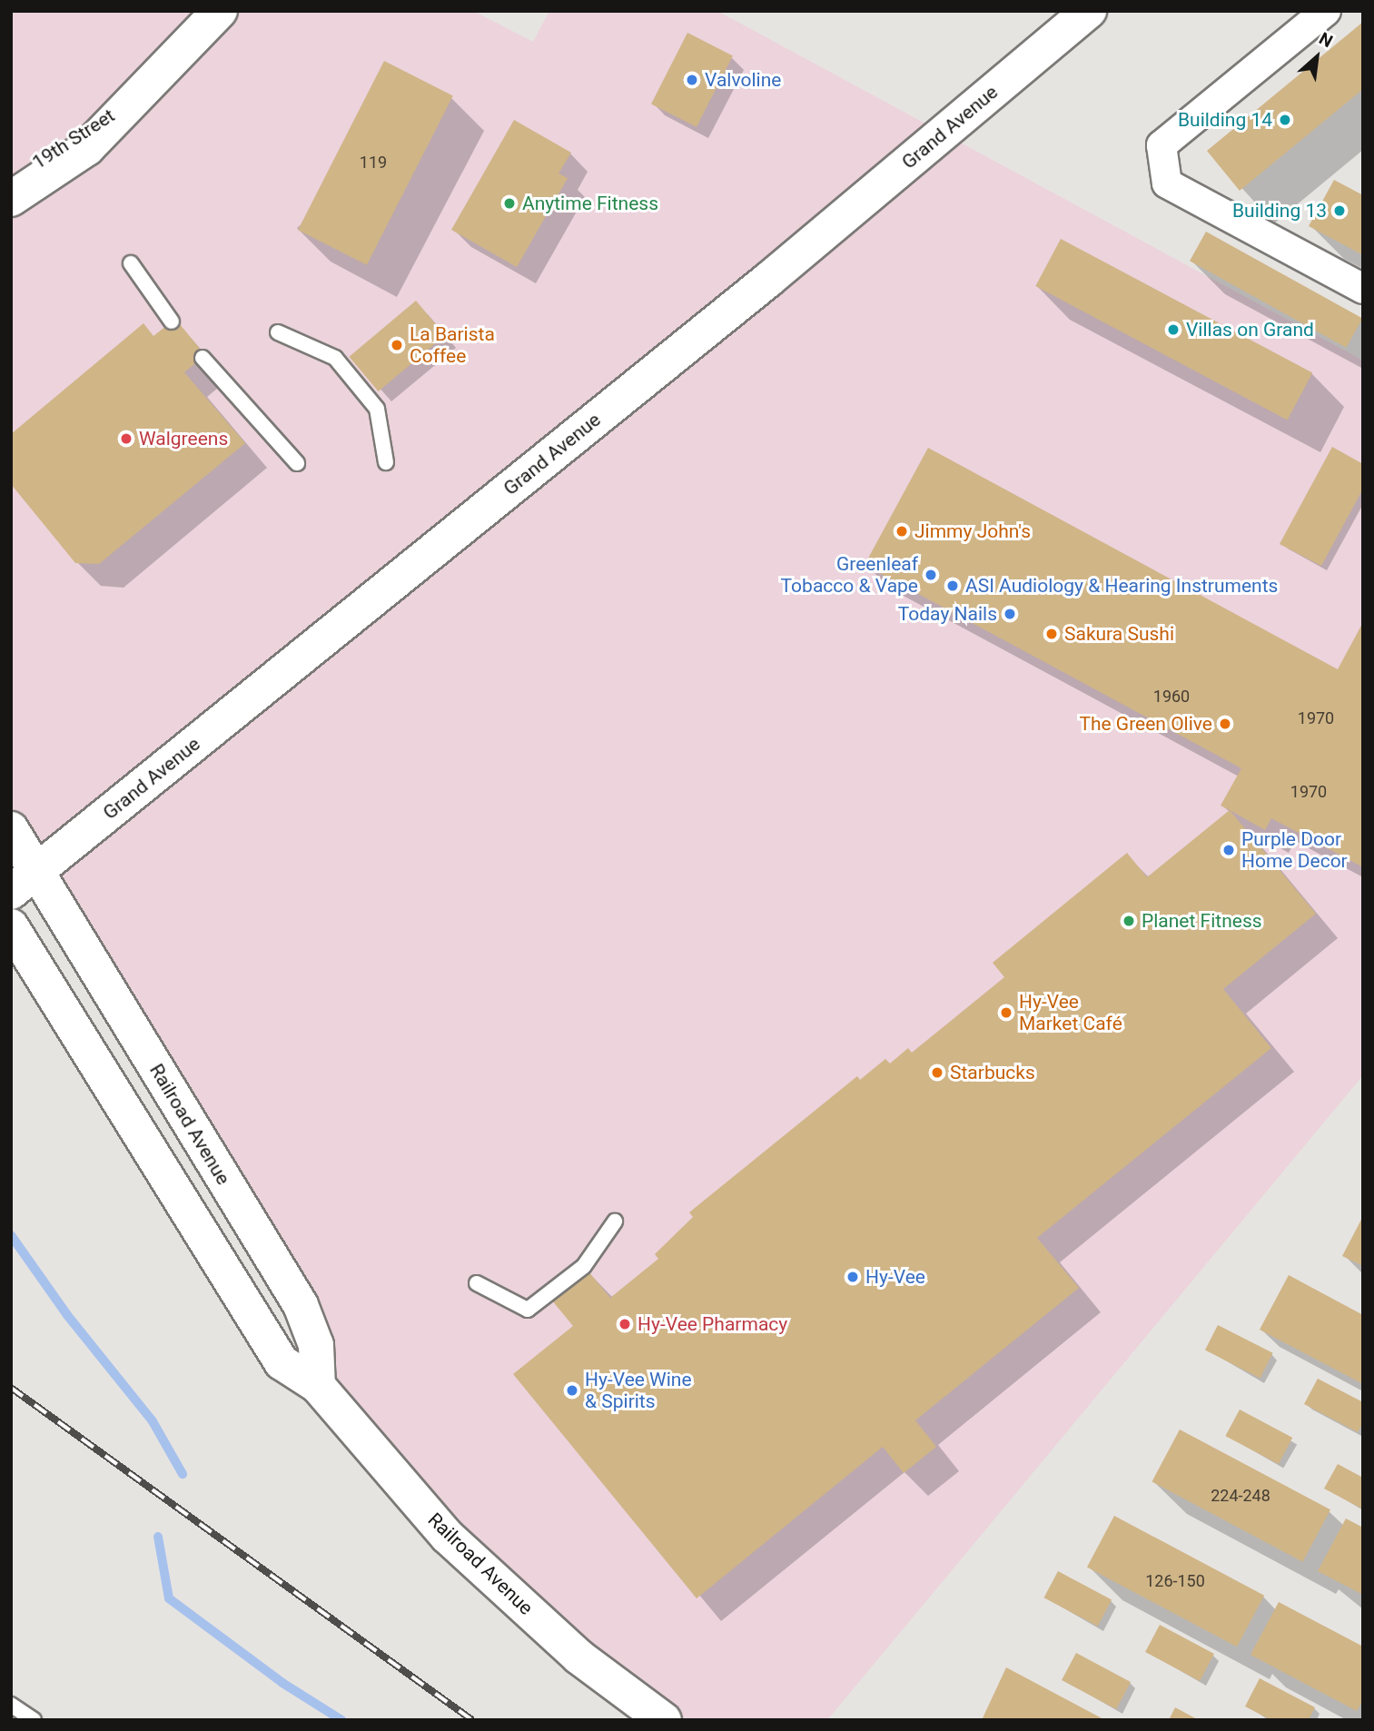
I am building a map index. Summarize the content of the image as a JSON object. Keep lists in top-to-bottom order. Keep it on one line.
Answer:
{"streets":{"main road":["Grand Avenue","19th Street","Railroad Avenue"]},"crossings":[["Grand Avenue","Railroad Avenue"]],"places":["Valvoline","Building 14","Anytime Fitness","Building 13","Villas on Grand","La Barista Coffee","Walgreens","Jimmy John's","Greenleaf Tobacco & Vape","ASI Audiology & Hearing Instruments","Today Nails","Sakura Sushi","The Green Olive","Purple Door Home Decor","Planet Fitness","Hy-Vee Market Café","Starbucks","Hy-Vee","Hy-Vee Pharmacy","Hy-Vee Wine & Spirits"],"house_numbers":["119","1960","1970","1970","224-248","126-150"],"north":"top right"}
